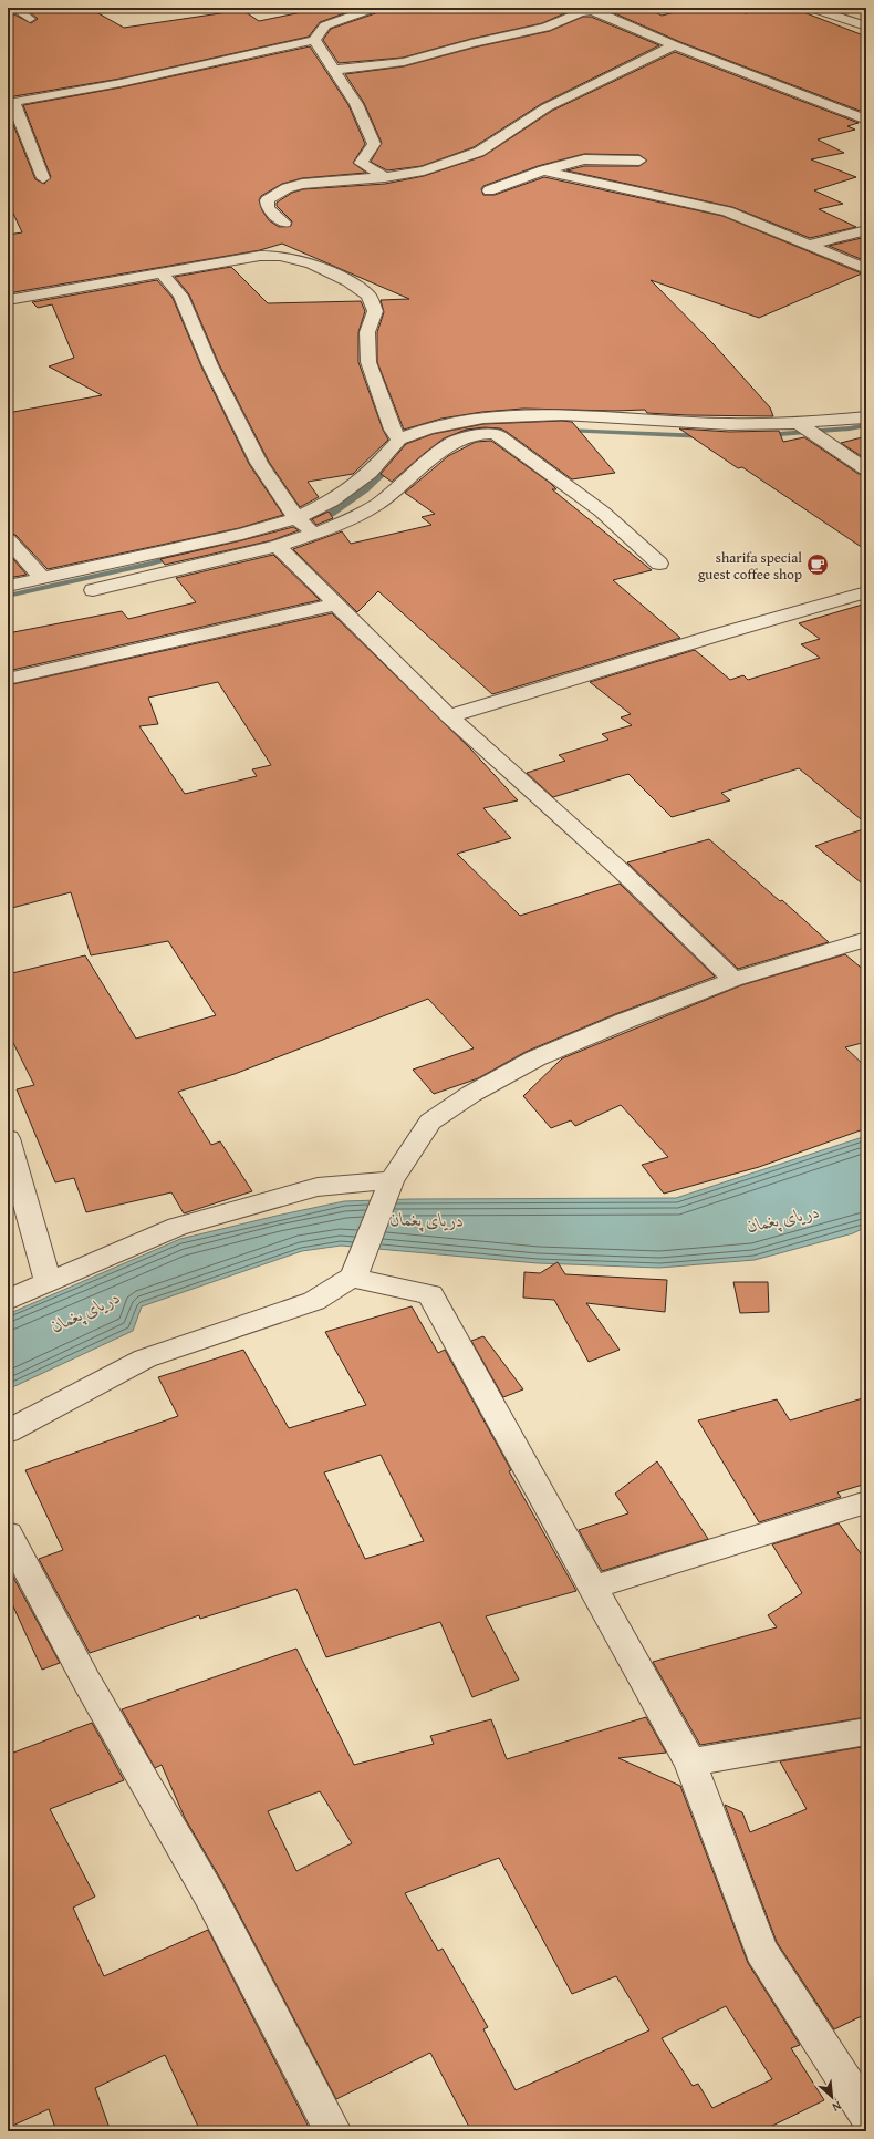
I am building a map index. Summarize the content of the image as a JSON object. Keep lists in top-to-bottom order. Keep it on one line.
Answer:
{"water":["دریای پغمان"],"places":{"cafe":["sharifa special guest coffee shop"]},"north":"bottom right"}
